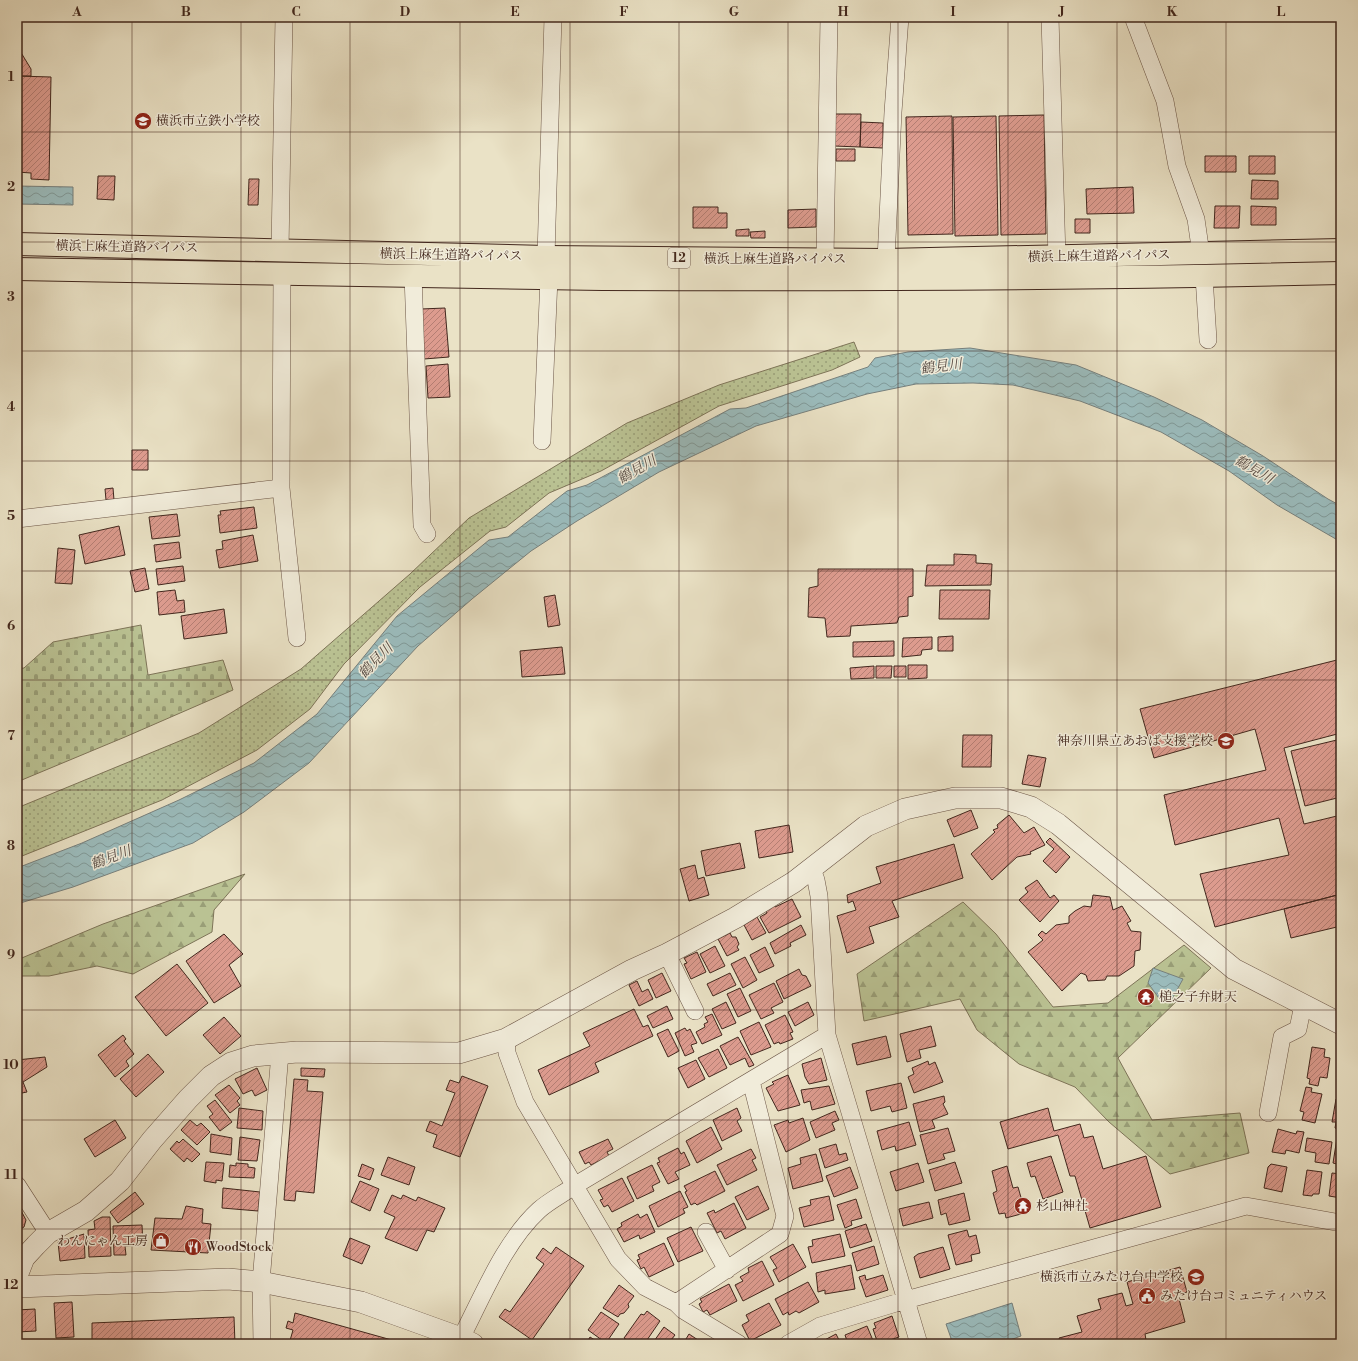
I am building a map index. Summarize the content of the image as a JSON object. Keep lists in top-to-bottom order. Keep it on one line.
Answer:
{"streets":{"main road":["横浜上麻生道路バイパス","12"]},"water":["鶴見川"],"places":{"school or university":["横浜市立鉄小学校","神奈川県立あおば支援学校","横浜市立みたけ台中学校"],"temple":["槌之子弁財天","杉山神社"],"shop":["わんにゃん工房"],"restaurant":["WoodStock"],"public building":["みたけ台コミュニティハウス"]},"grid":{"columns":["A","B","C","D","E","F","G","H","I","J","K","L"],"rows":["1","2","3","4","5","6","7","8","9","10","11","12"]}}
